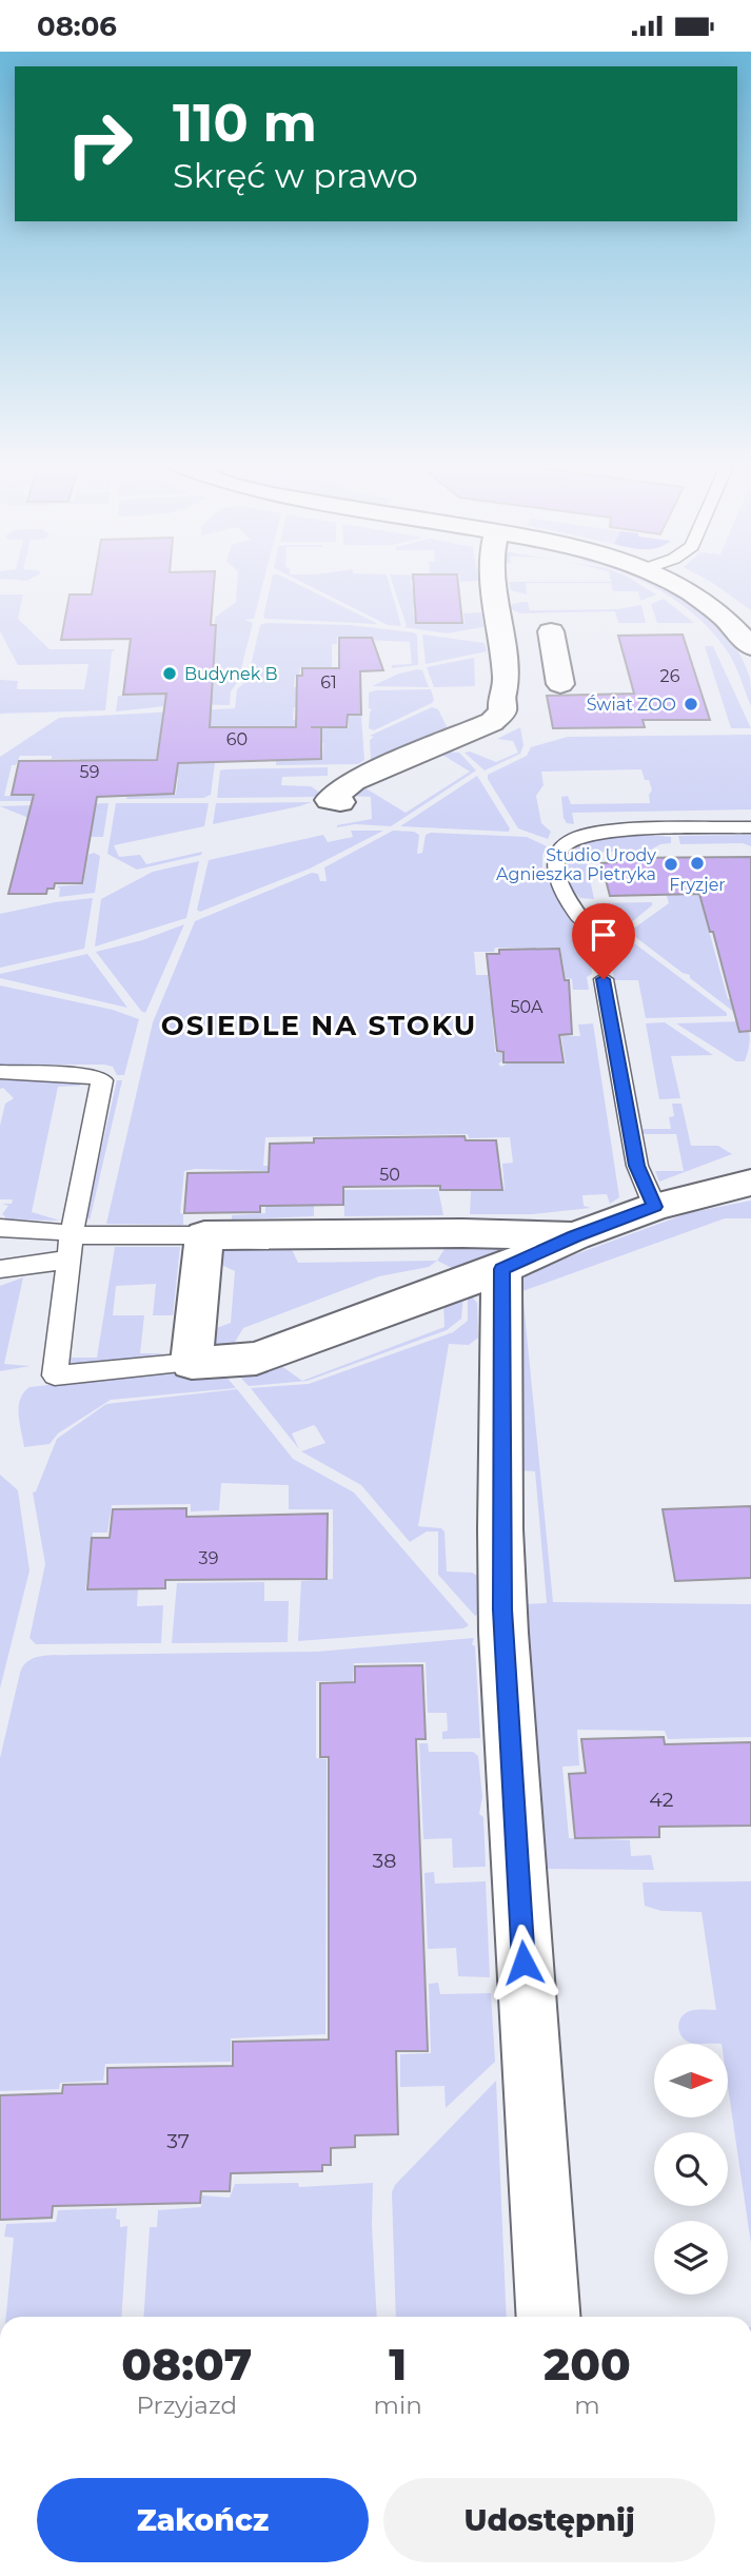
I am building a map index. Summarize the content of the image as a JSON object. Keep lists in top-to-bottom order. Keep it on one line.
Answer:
{"districts":["OSIEDLE NA STOKU"],"places":["Budynek B","Świat ZOO","Fryzjer","Studio Urody Agnieszka Pietryka"],"house_numbers":["26","61","60","59","50A","50","39","42","38","37"],"north":"right","page":{"status":"08:06","turn":["110 m","Skręć w prawo"],"eta":["08:07","Przyjazd","1","min","200","m"],"buttons":["Zakończ","Udostępnij"]}}
